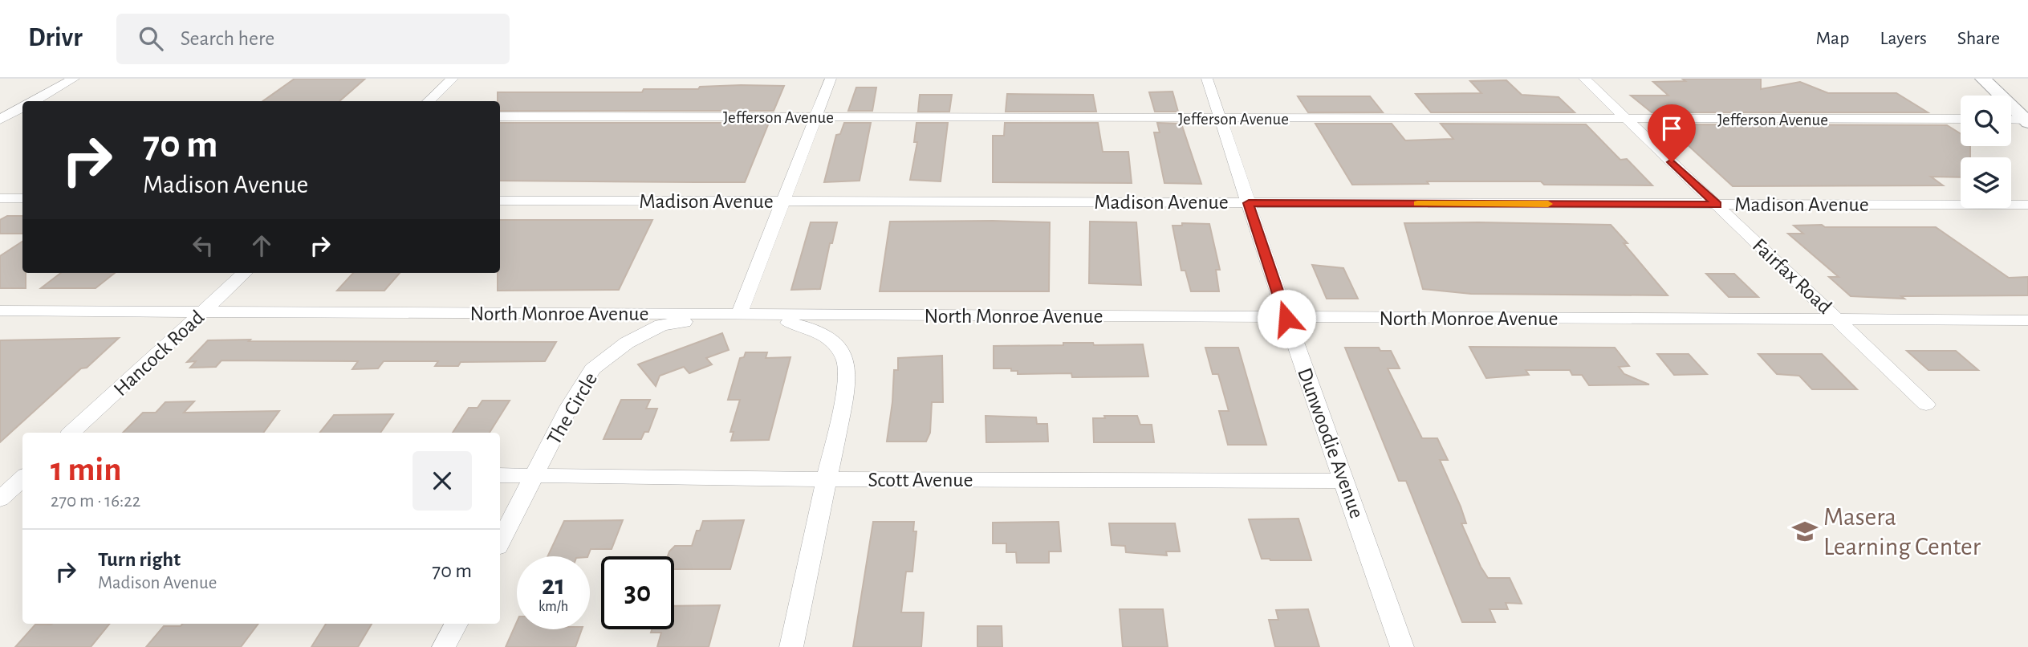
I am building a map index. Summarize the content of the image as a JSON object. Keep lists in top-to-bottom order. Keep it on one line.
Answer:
{"streets":{"street":["Jefferson Avenue","Madison Avenue","Fairfax Road","North Monroe Avenue","Hancock Road","The Circle","Dunwoodie Avenue","Scott Avenue"]},"crossings":[["Jefferson Avenue","Fairfax Road"],["Jefferson Avenue","Dunwoodie Avenue"],["Madison Avenue","Fairfax Road"],["Madison Avenue","Dunwoodie Avenue"],["Fairfax Road","North Monroe Avenue"],["North Monroe Avenue","Hancock Road"],["North Monroe Avenue","The Circle"],["North Monroe Avenue","Dunwoodie Avenue"],["The Circle","Scott Avenue"],["Dunwoodie Avenue","Scott Avenue"]],"places":{"school or university":["Masera Learning Center"]},"page":{"header":"Drivr","search":"Search here","nav":["Map","Layers","Share"],"turn":["70 m","Madison Avenue"],"heading":["1 min","270 m · 16:22"],"list":[{"name":"Turn right","note":"Madison Avenue","value":"70 m"}],"speed":"21 km/h","limit":"30"}}
